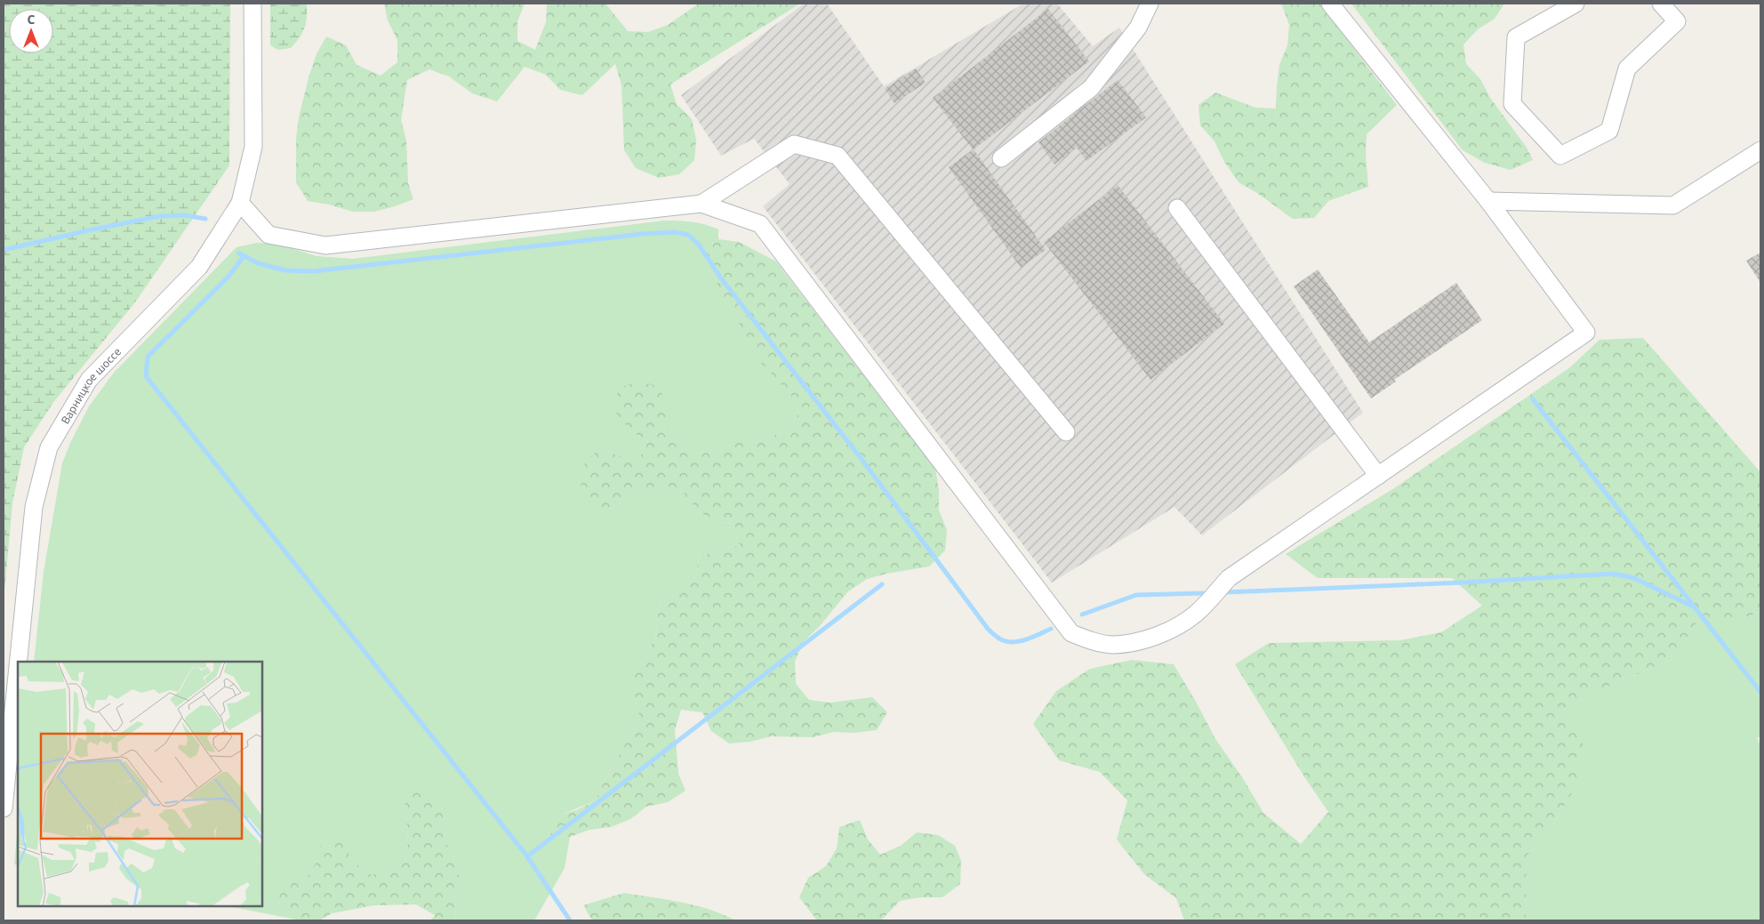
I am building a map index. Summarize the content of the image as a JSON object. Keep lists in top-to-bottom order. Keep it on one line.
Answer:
{"streets":{"street":["Варницкое шоссе"]},"north":"top"}
